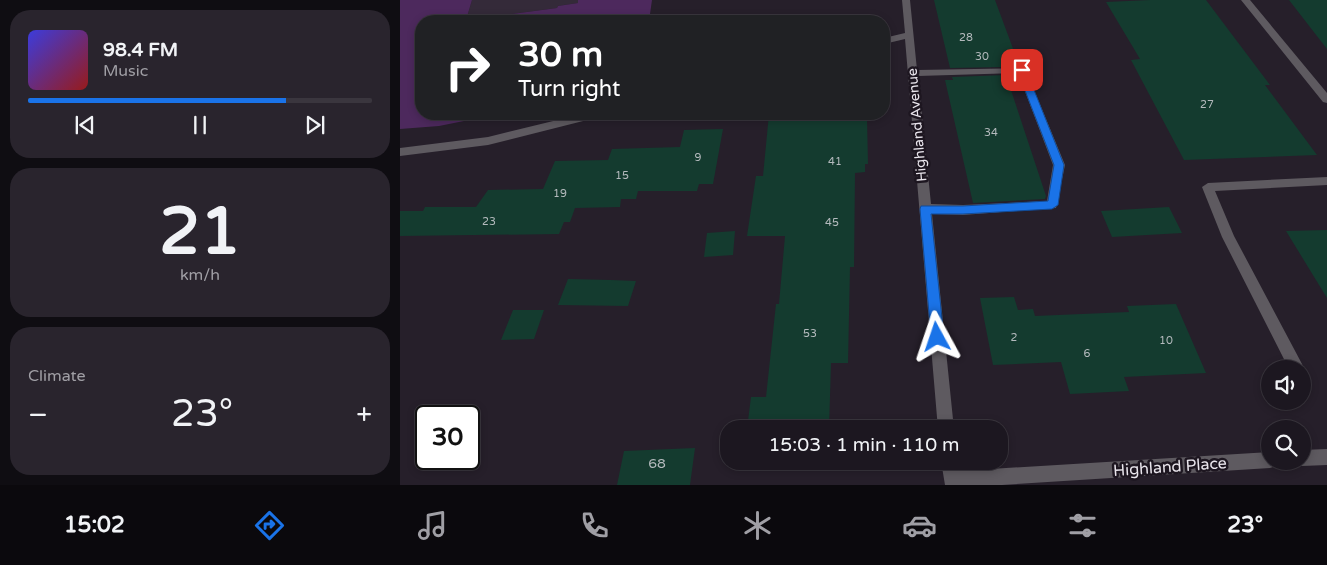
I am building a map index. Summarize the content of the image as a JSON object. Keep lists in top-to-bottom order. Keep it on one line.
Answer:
{"streets":{"street":["Highland Avenue","Highland Place"]},"house_numbers":["28","30","27","34","9","41","15","19","23","45","53","2","10","6","68"],"page":{"turn":["30 m","Turn right"],"song":["98.4 FM","Music"],"tile":[["21","km/h"],"Climate"],"heat":["−","23°","+"],"limit":"30","trip":"15:03 · 1 min · 110 m","tabs":["15:02","23°"]}}
